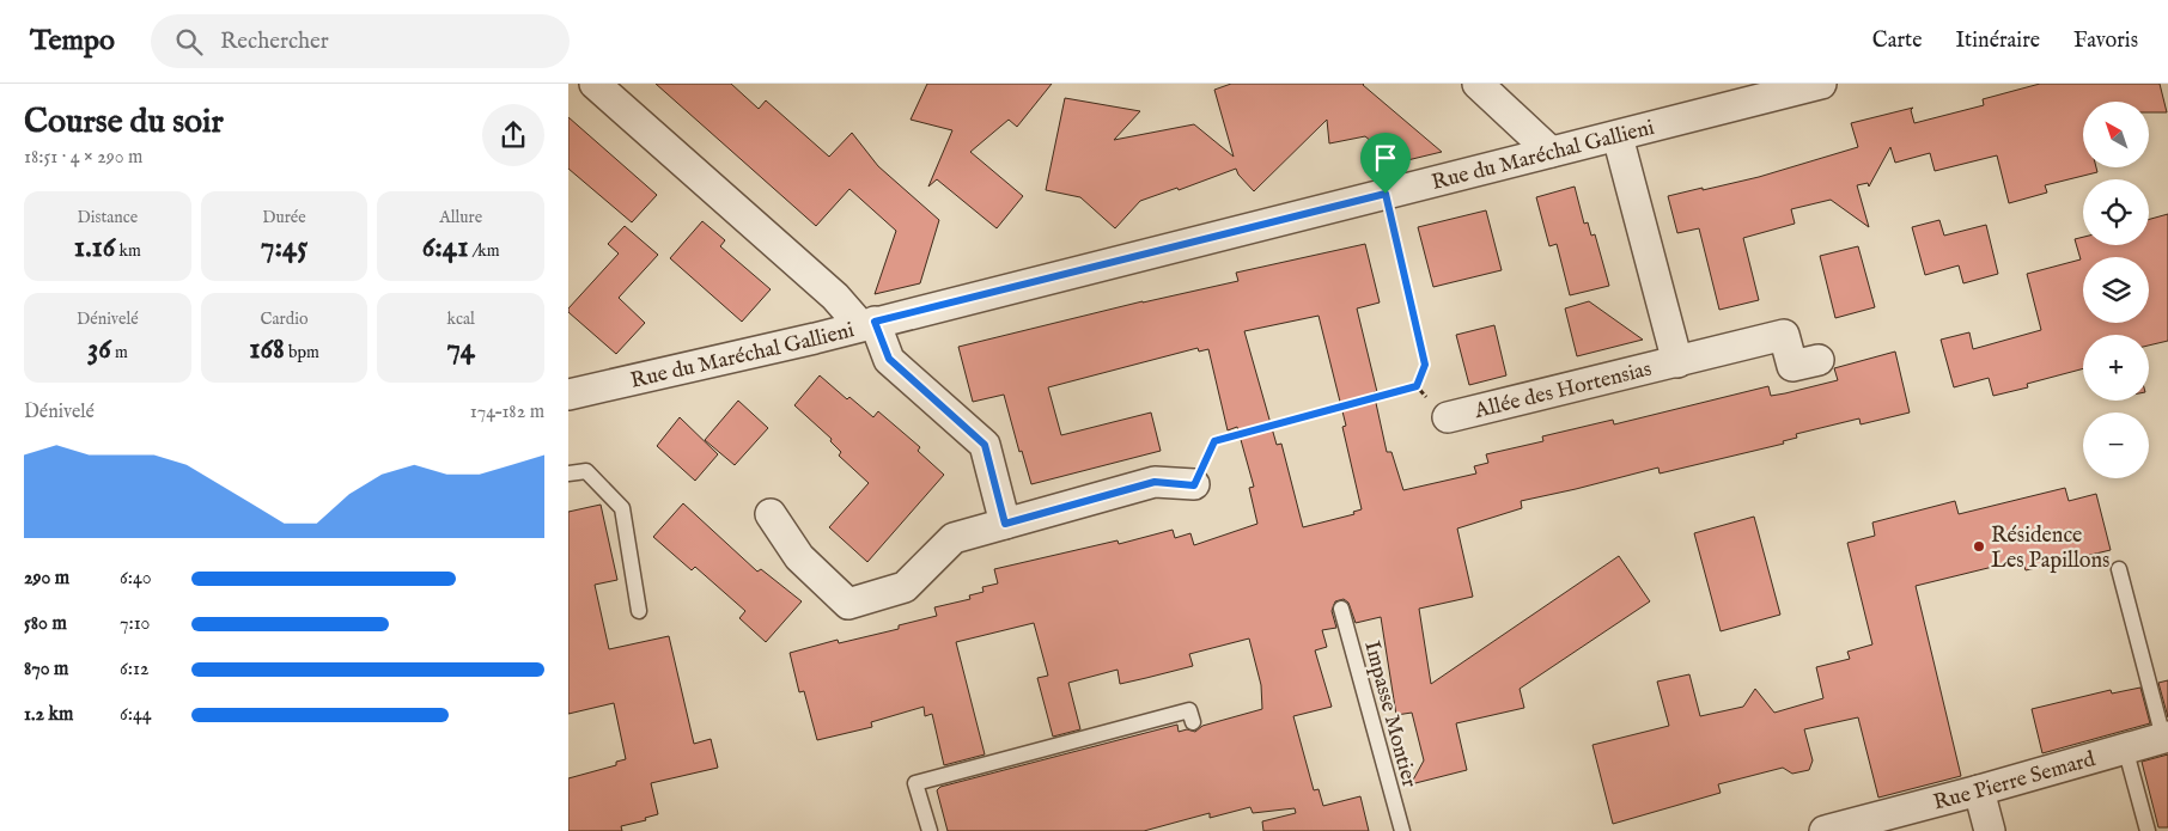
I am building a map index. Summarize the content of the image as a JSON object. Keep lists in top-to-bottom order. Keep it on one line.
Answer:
{"streets":{"street":["Rue du Maréchal Gallieni","Allée des Hortensias","Rue Pierre Semard"],"lane":["Impasse Montier"]},"crossings":[["Rue du Maréchal Gallieni","Allée des Hortensias"]],"places":["Résidence Les Papillons"],"north":"top left","page":{"header":"Tempo","search":"Rechercher","nav":["Carte","Itinéraire","Favoris"],"heading":["Course du soir","18:51 · 4 × 290 m"],"map_buttons":["+","−"],"stats":[["Distance","1.16 km"],["Durée","7:45"],["Allure","6:41 /km"],["Dénivelé","36 m"],["Cardio","168 bpm"],["kcal","74"]],"chart":["Dénivelé","174–182 m"],"list":[{"name":"290 m","note":"6:40"},{"name":"580 m","note":"7:10"},{"name":"870 m","note":"6:12"},{"name":"1.2 km","note":"6:44"}]}}
